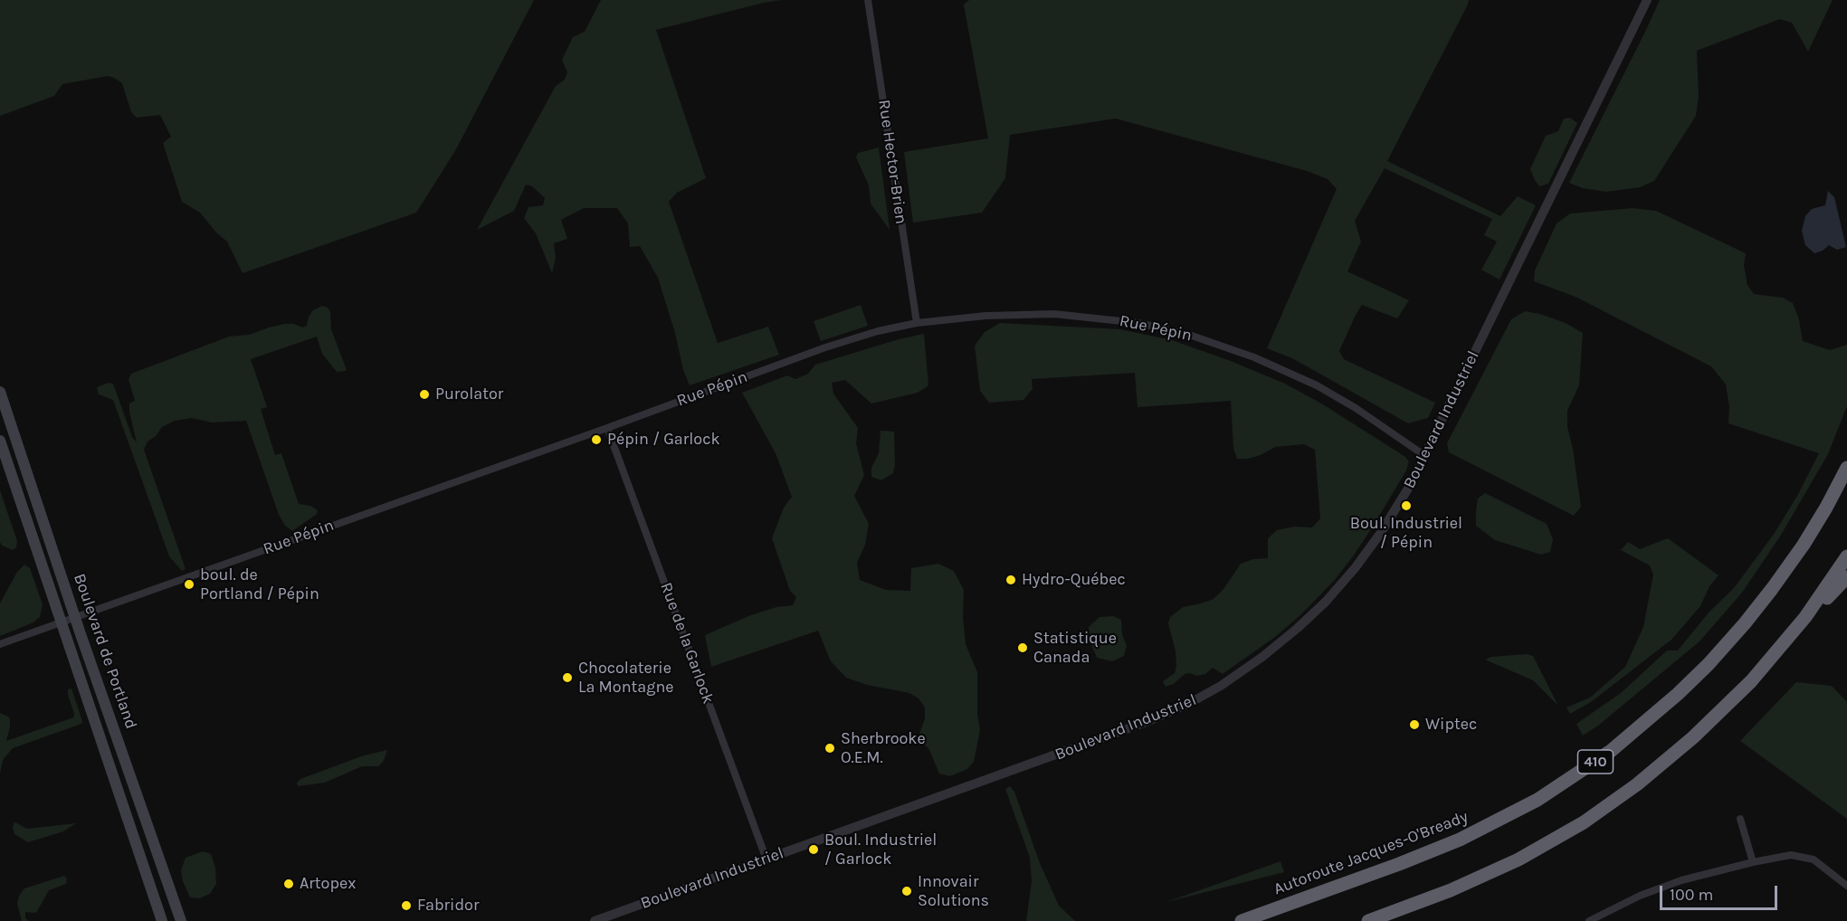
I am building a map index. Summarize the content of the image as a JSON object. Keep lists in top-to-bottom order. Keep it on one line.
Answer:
{"streets":{"highway":["410","Autoroute Jacques-O'Bready"],"main road":["Boulevard de Portland"],"street":["Rue Hector-Brien","Rue Pépin","Boulevard Industriel","Rue de la Garlock"]},"crossings":[["Rue Hector-Brien","Rue Pépin"],["Rue Pépin","Boulevard Industriel"],["Rue Pépin","Rue de la Garlock"],["Rue Pépin","Boulevard de Portland"],["Boulevard Industriel","Rue de la Garlock"]],"places":["Purolator","Pépin / Garlock","Boul. Industriel / Pépin","Hydro-Québec","boul. de Portland / Pépin","Statistique Canada","Chocolaterie La Montagne","Wiptec","Sherbrooke O.E.M.","Boul. Industriel / Garlock","Artopex","Innovair Solutions","Fabridor"],"scale_bar":"100 m"}
